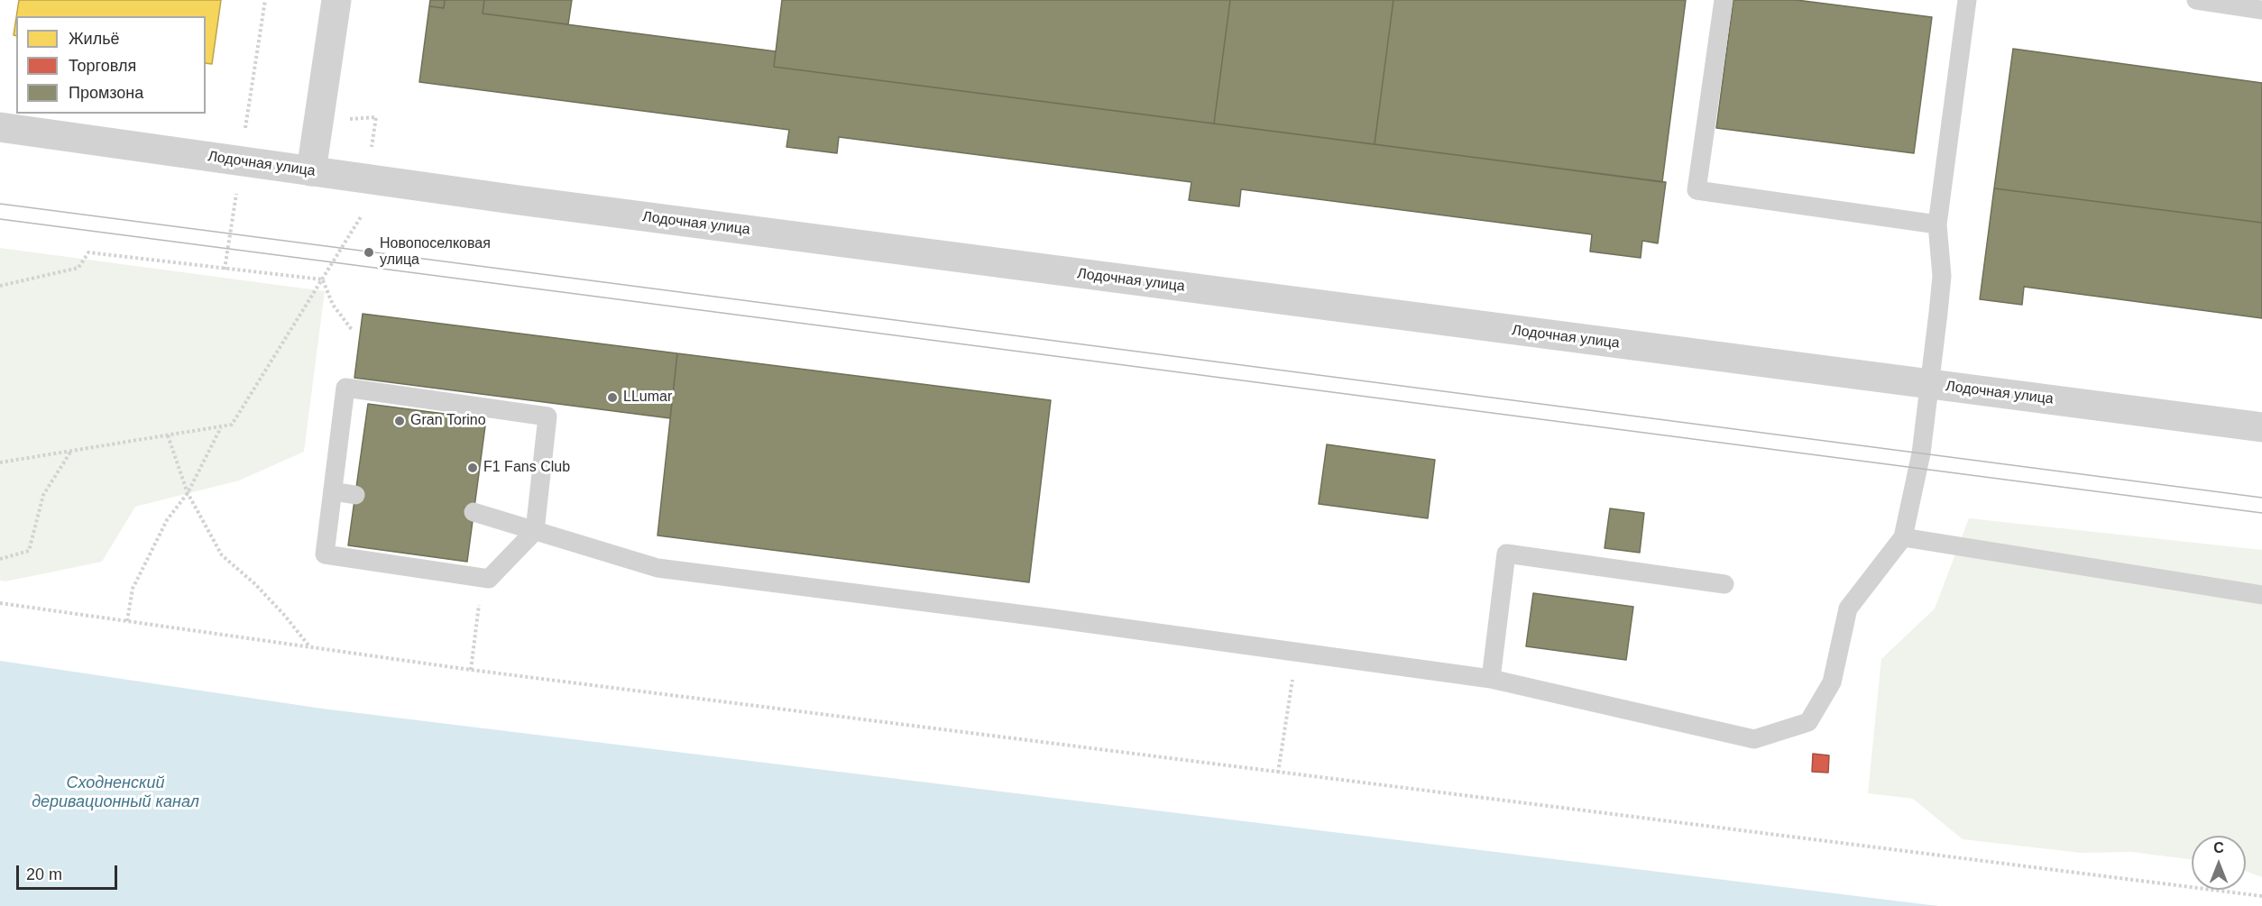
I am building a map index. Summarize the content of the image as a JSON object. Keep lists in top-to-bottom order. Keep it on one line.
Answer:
{"streets":{"street":["Лодочная улица"]},"water":["Сходненский деривационный канал"],"places":["Новопоселковая улица","LLumar","Gran Torino","F1 Fans Club"],"legend":["Жильё","Торговля","Промзона"],"scale_bar":"20 m","north":"top"}
